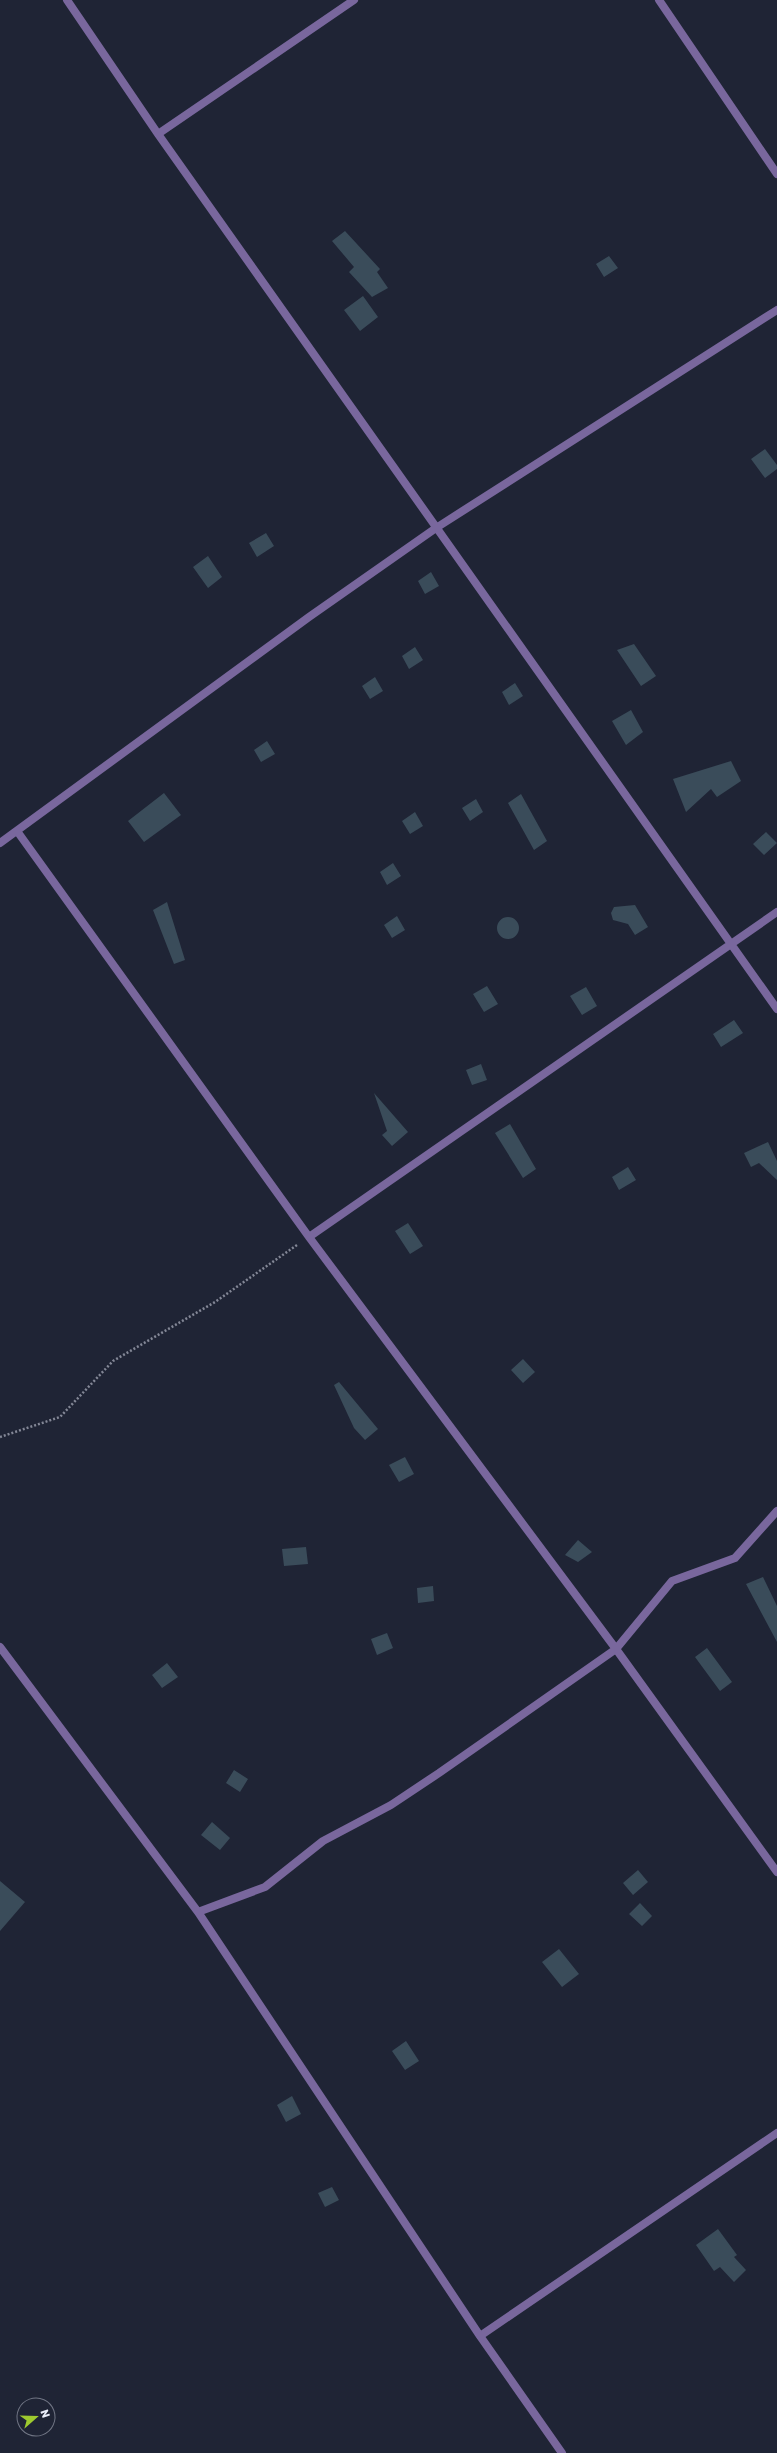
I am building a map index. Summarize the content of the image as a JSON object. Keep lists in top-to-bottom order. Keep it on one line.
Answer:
{"north":"right"}
